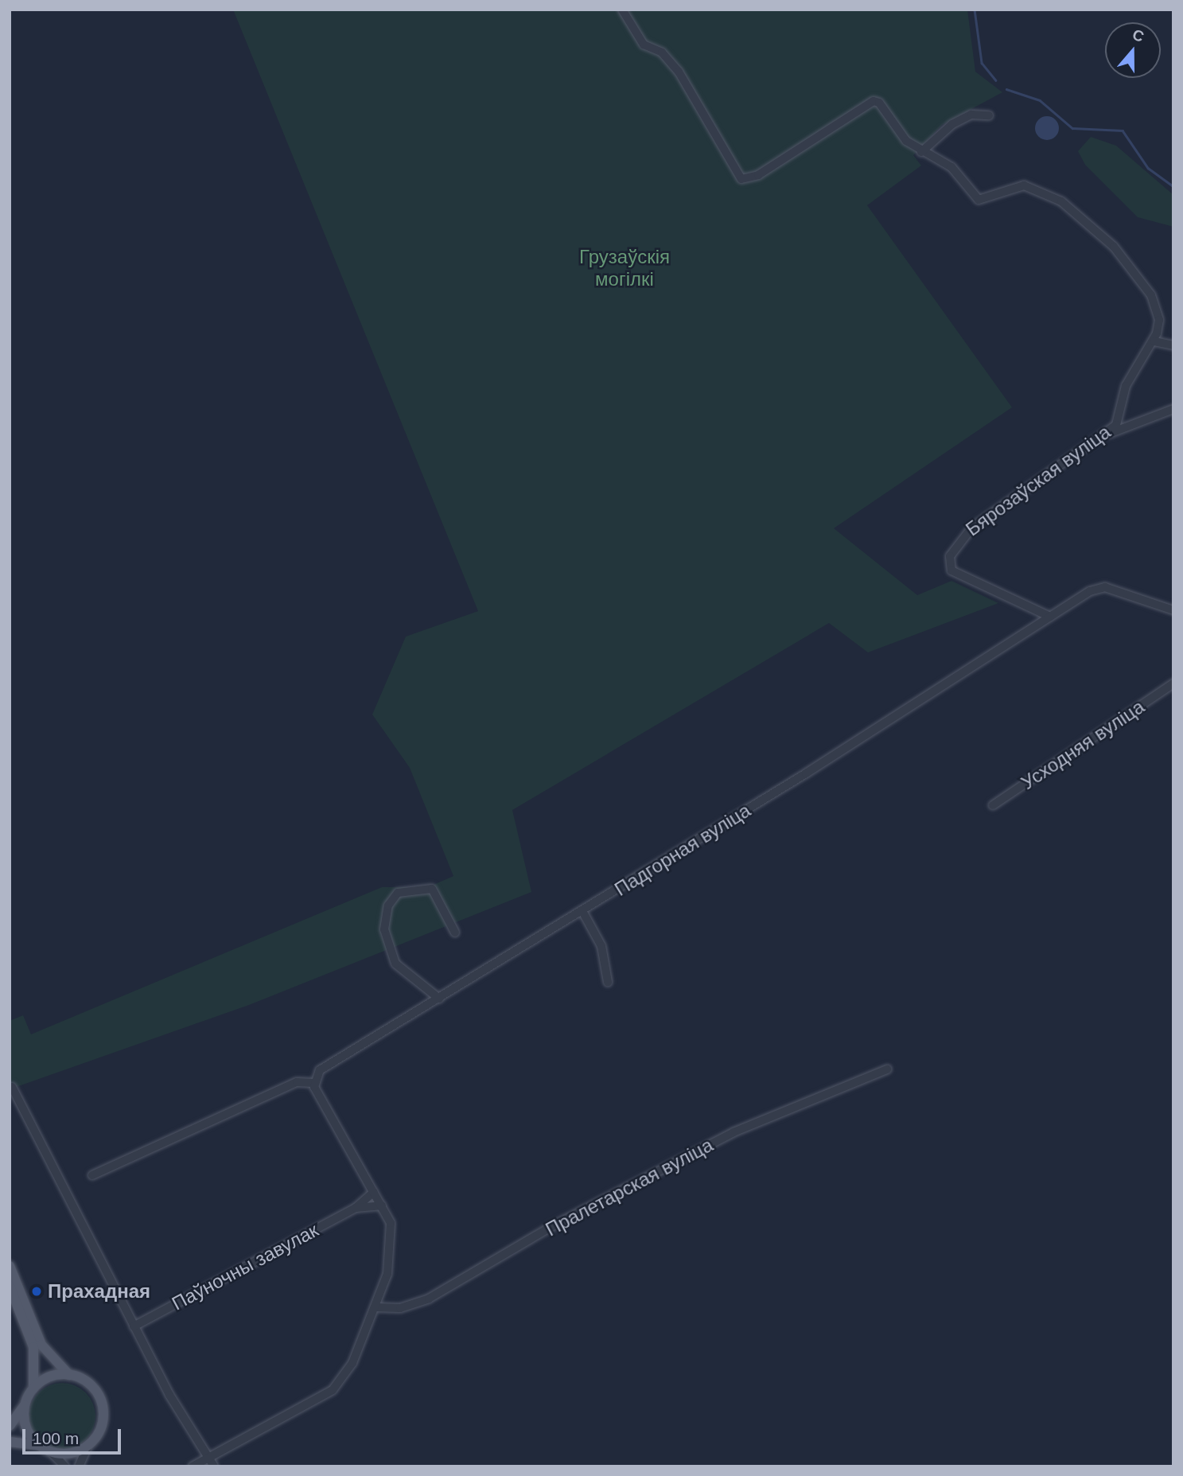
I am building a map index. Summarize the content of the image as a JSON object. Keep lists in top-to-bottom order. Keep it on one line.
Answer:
{"streets":{"street":["Бярозаўская вуліца","Усходняя вуліца","Падгорная вуліца","Пралетарская вуліца","Паўночны завулак"]},"crossings":[["Бярозаўская вуліца","Падгорная вуліца"]],"parks":["Грузаўскія могілкі"],"places":["Прахадная"],"scale_bar":"100 m","north":"top"}
